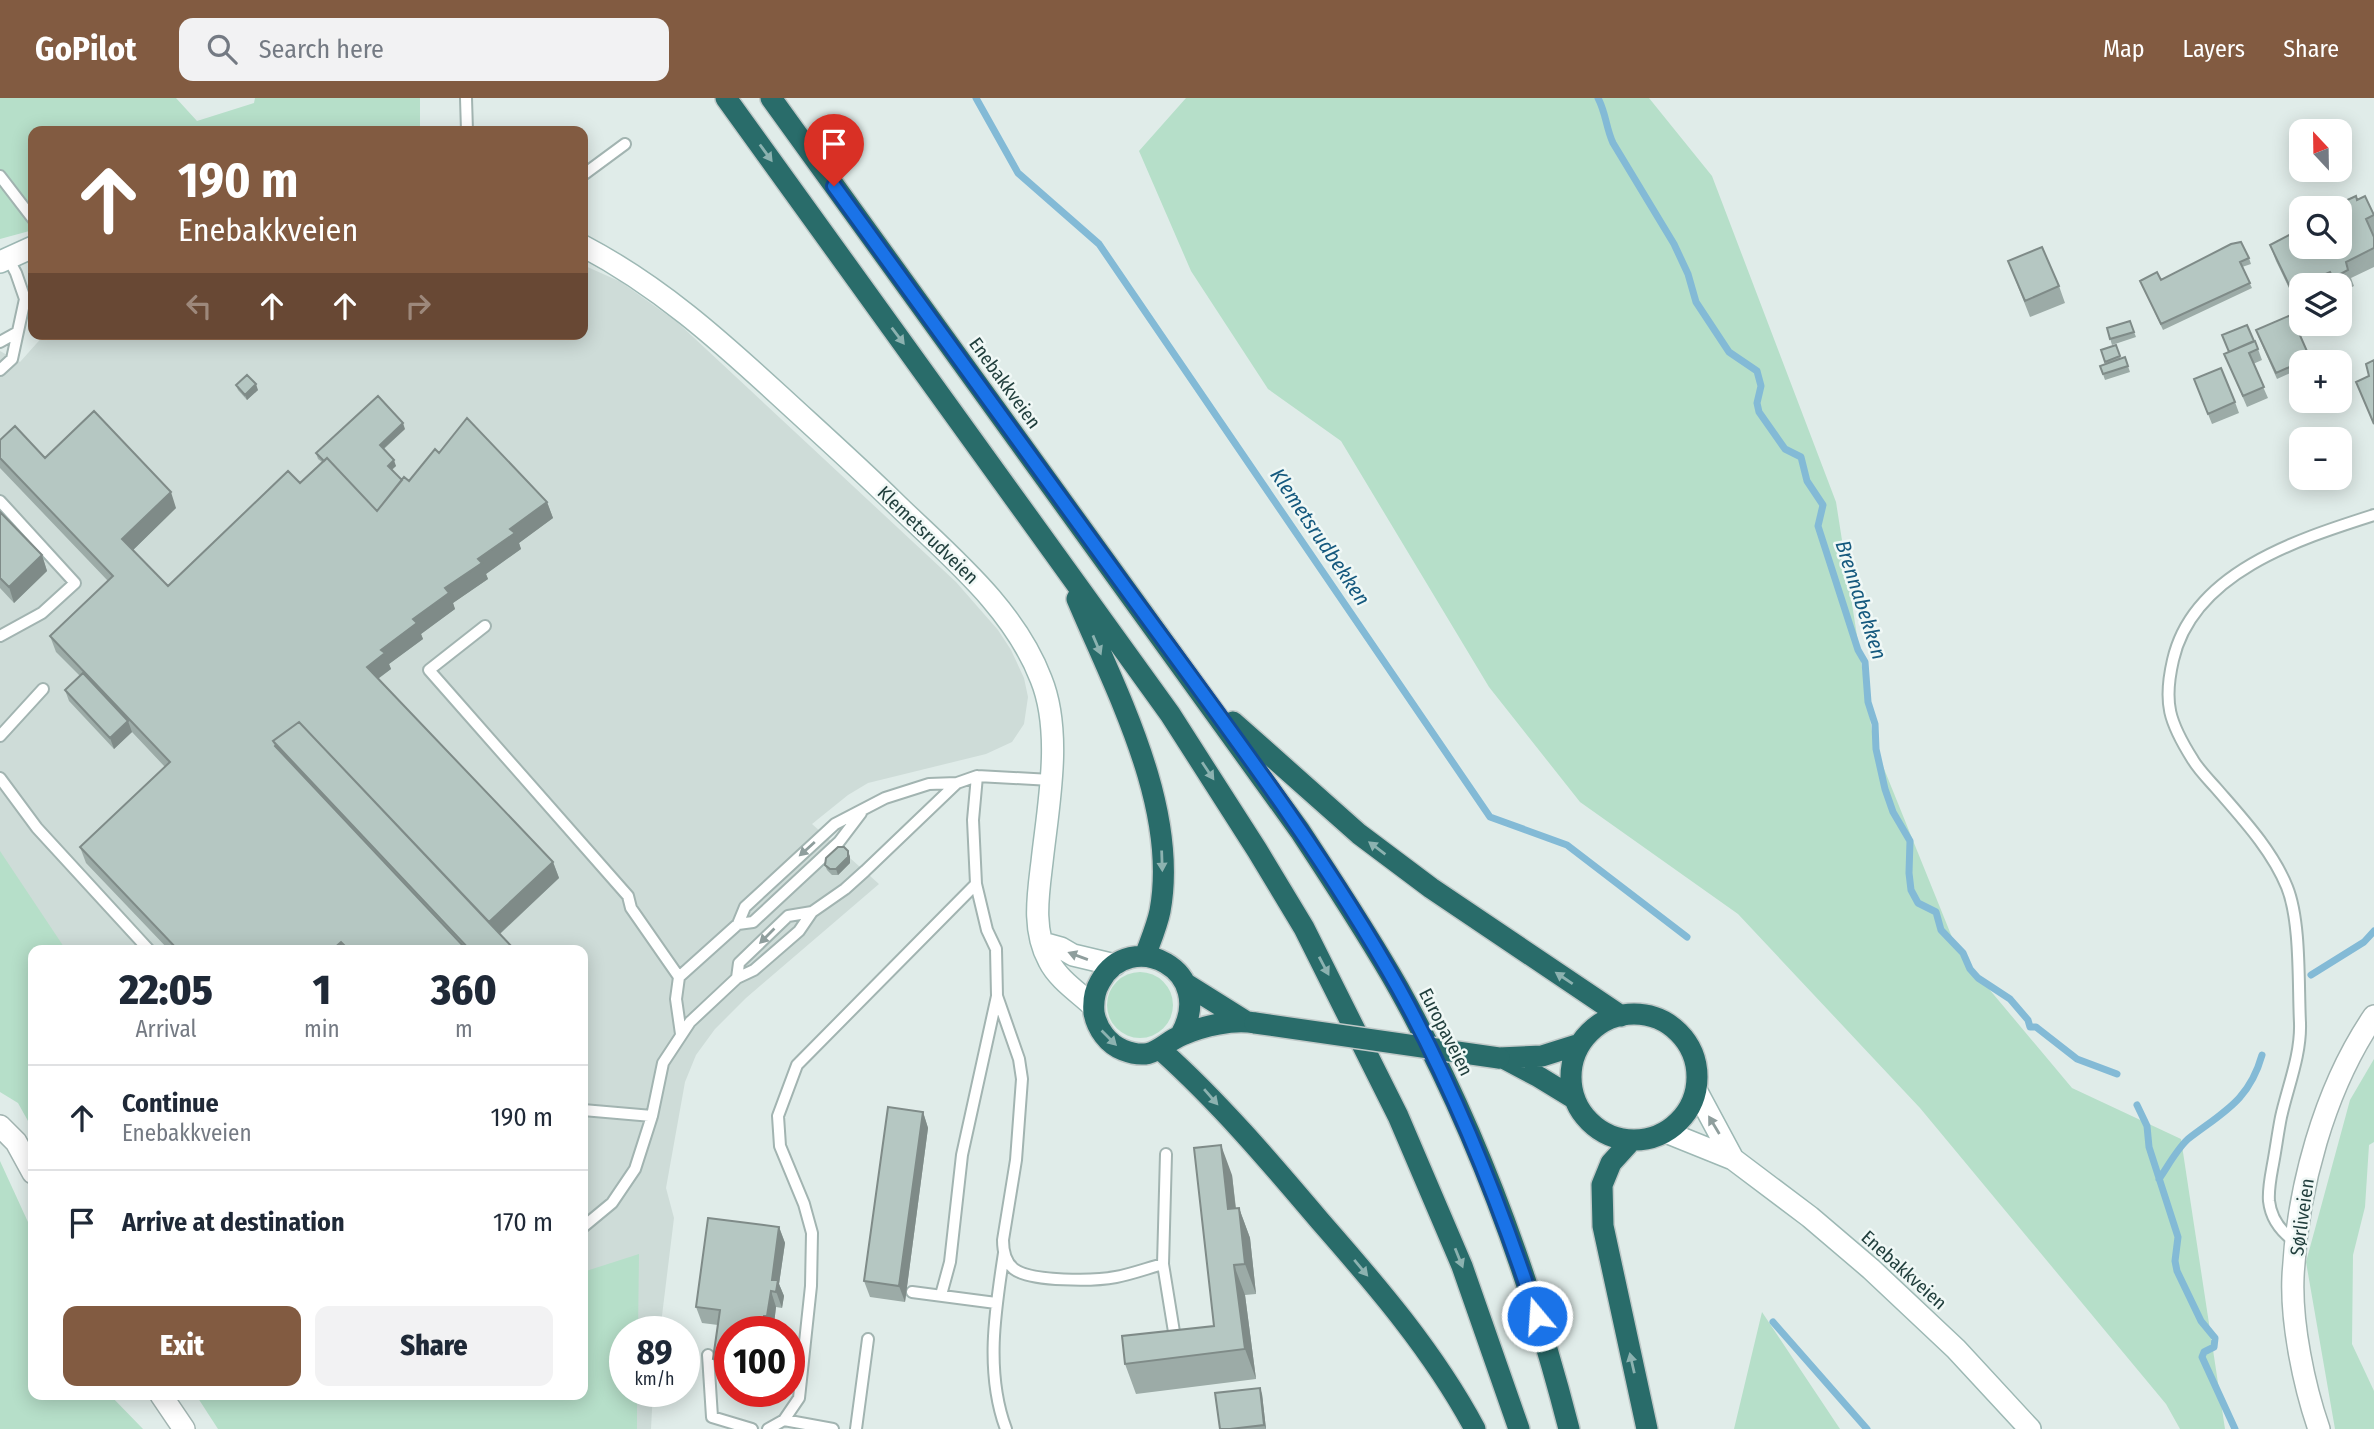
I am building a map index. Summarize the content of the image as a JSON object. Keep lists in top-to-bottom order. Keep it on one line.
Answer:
{"streets":{"highway":["Enebakkveien","Europaveien"],"street":["Klemetsrudveien","Sørliveien"]},"crossings":[["Enebakkveien","Europaveien"]],"water":["Klemetsrudbekken","Brennabekken"],"north":"top","page":{"header":"GoPilot","search":"Search here","nav":["Map","Layers","Share"],"map_buttons":["+","−"],"turn":["190 m","Enebakkveien"],"eta":["22:05","Arrival","1","min","360","m"],"list":[{"name":"Continue","note":"Enebakkveien","value":"190 m"},{"name":"Arrive at destination","value":"170 m"}],"buttons":["Exit","Share"],"speed":"89 km/h","limit":"100"}}
